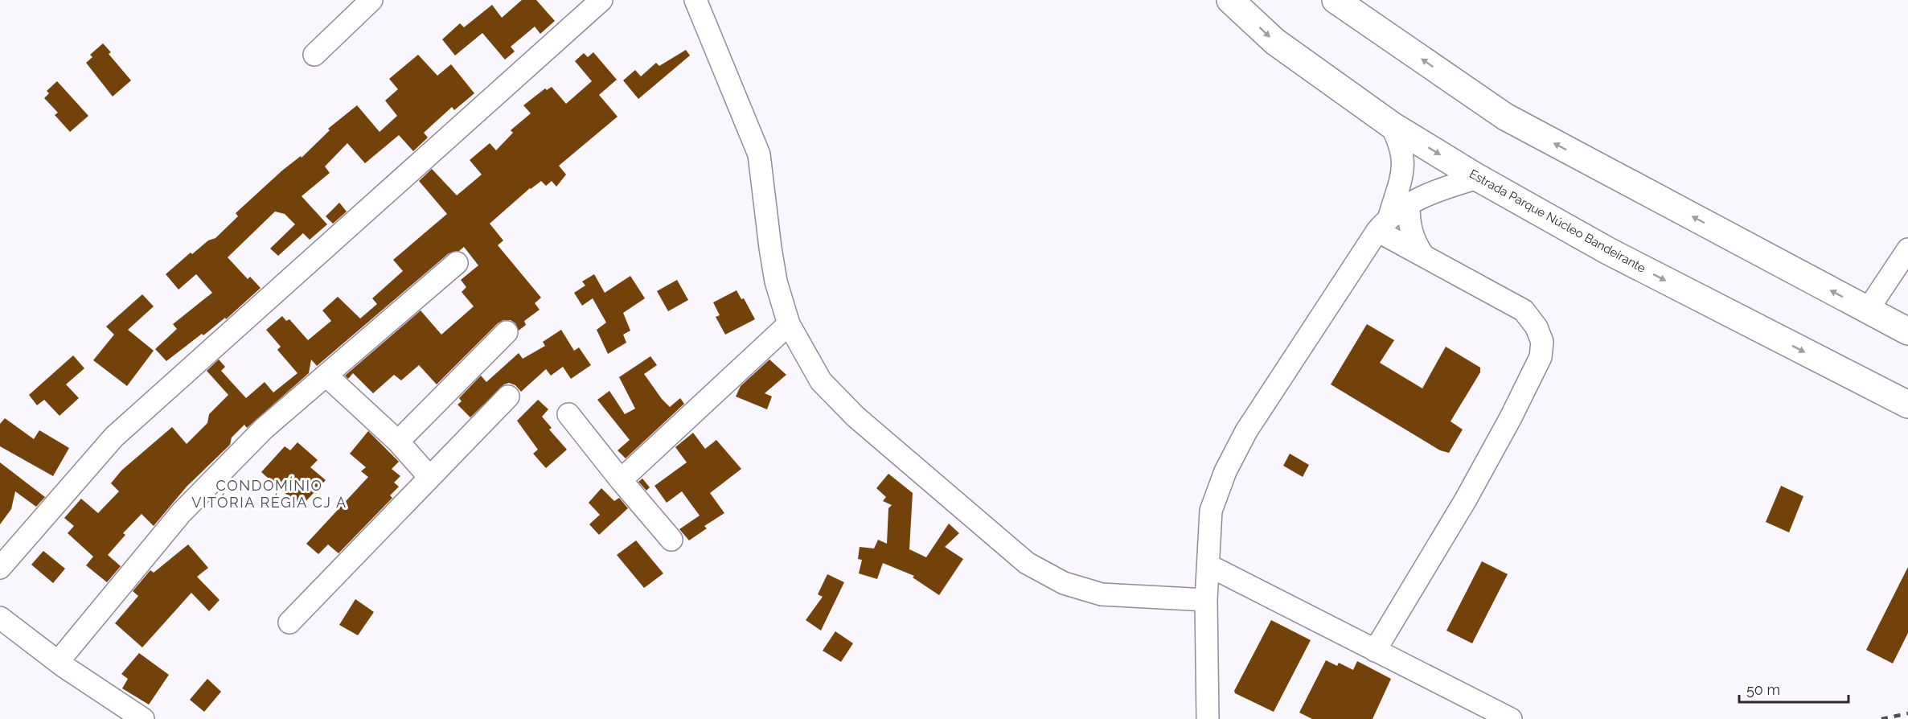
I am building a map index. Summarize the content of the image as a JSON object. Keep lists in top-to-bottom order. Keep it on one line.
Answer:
{"streets":{"highway":["Estrada Parque Núcleo Bandeirante"]},"districts":["CONDOMÍNIO VITÓRIA RÉGIA CJ A"],"scale_bar":"50 m"}
